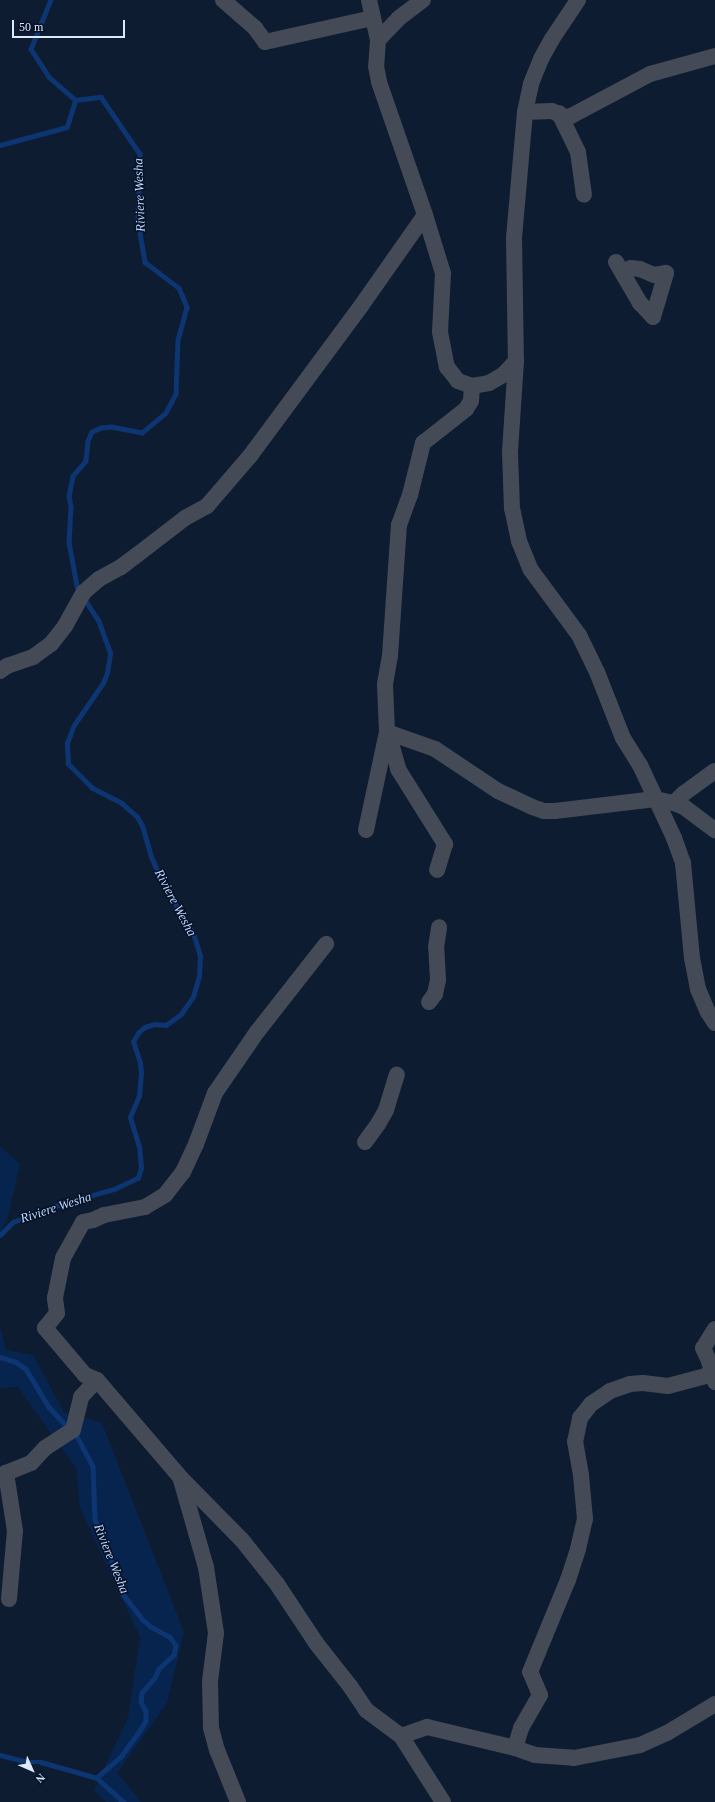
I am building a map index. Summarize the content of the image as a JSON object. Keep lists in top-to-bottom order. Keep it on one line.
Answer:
{"water":["Riviere Wesha"],"scale_bar":"50 m","north":"bottom right"}
